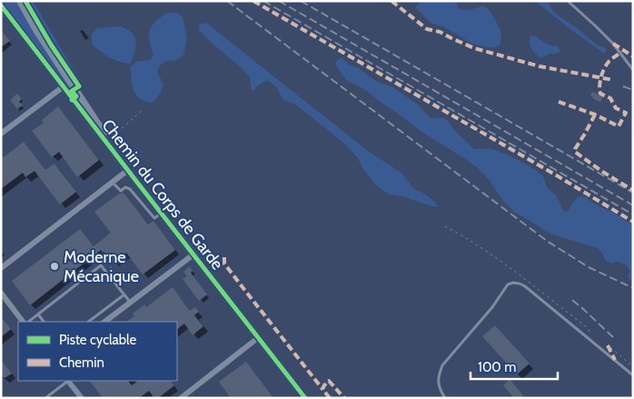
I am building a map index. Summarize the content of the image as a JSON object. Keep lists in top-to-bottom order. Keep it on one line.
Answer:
{"streets":{"street":["Chemin du Corps de Garde"]},"places":["Moderne Mécanique"],"legend":["Piste cyclable","Chemin"],"scale_bar":"100 m"}
